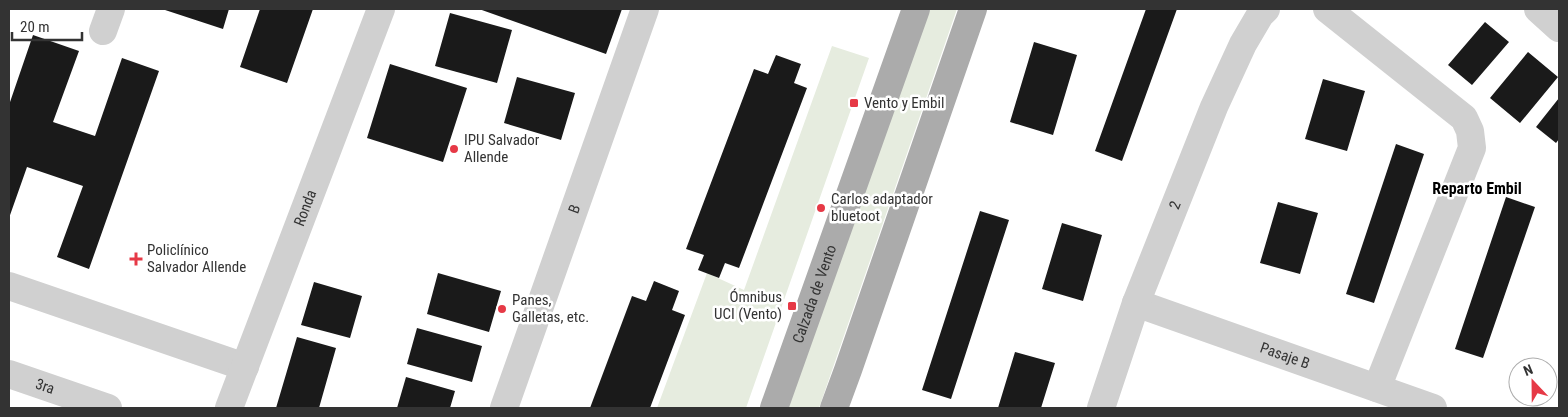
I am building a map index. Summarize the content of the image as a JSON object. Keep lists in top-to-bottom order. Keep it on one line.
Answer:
{"streets":{"main road":["Calzada de Vento"],"street":["2","Ronda","B","Pasaje B","3ra"]},"crossings":[["2","Pasaje B"]],"districts":["Reparto Embil"],"places":{"transit":["Vento y Embil","Ómnibus UCI (Vento)"],"other":["IPU Salvador Allende","Carlos adaptador bluetoot","Panes, Galletas, etc."],"health":["Policlínico Salvador Allende"]},"scale_bar":"20 m","north":"top"}
